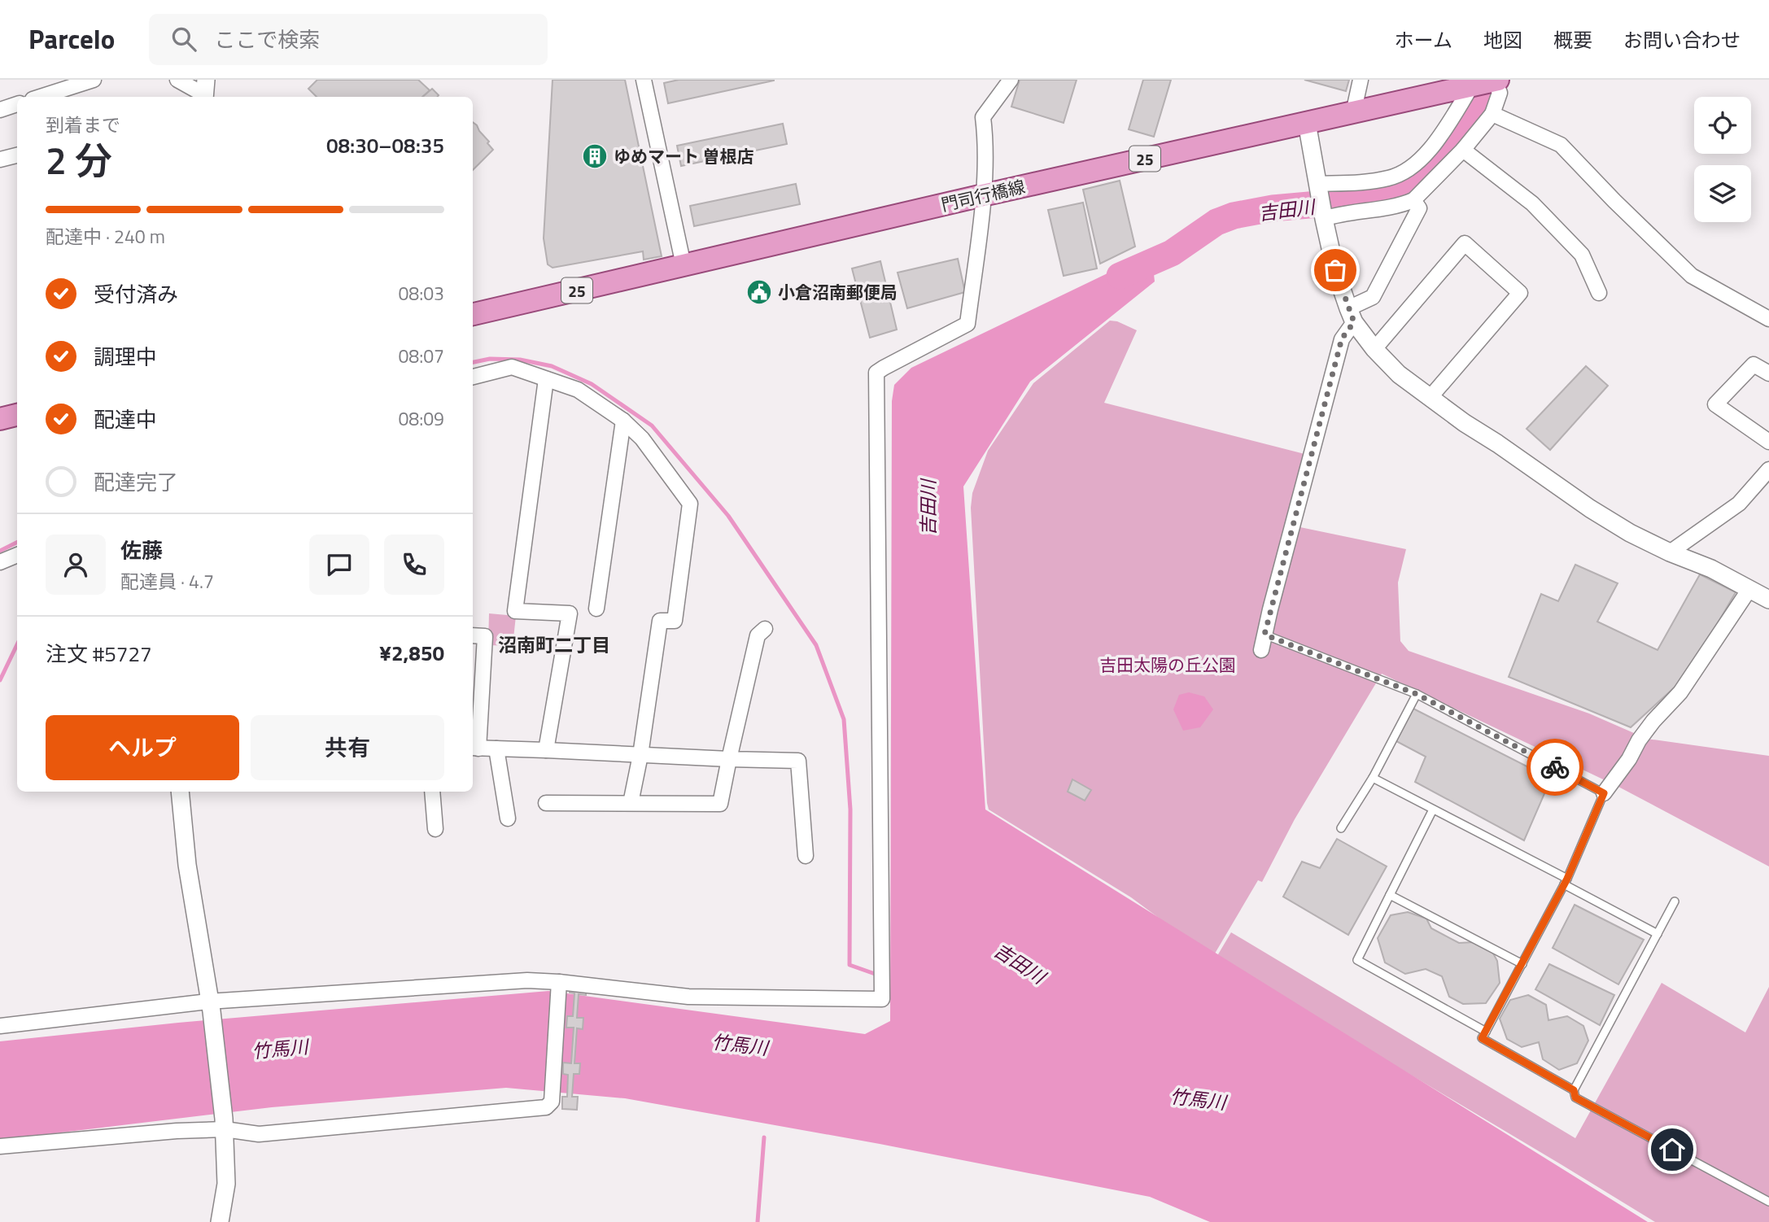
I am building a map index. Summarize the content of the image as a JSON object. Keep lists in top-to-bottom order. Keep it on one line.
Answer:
{"streets":{"main road":["25","門司行橋線"]},"districts":["沼南町二丁目"],"water":["吉田川","竹馬川"],"parks":["吉田太陽の丘公園"],"places":{"building":["ゆめマート 曽根店"],"public building":["小倉沼南郵便局"]},"page":{"header":"Parcelo","search":"ここで検索","nav":["ホーム","地図","概要","お問い合わせ"],"heading":["2 分","到着まで","08:30–08:35"],"panel":["佐藤","配達員 · 4.7","注文 #5727","¥2,850"],"bar":"配達中 · 240 m","list":[["受付済み","08:03"],["調理中","08:07"],["配達中","08:09"],"配達完了"],"buttons":["ヘルプ","共有"]}}
